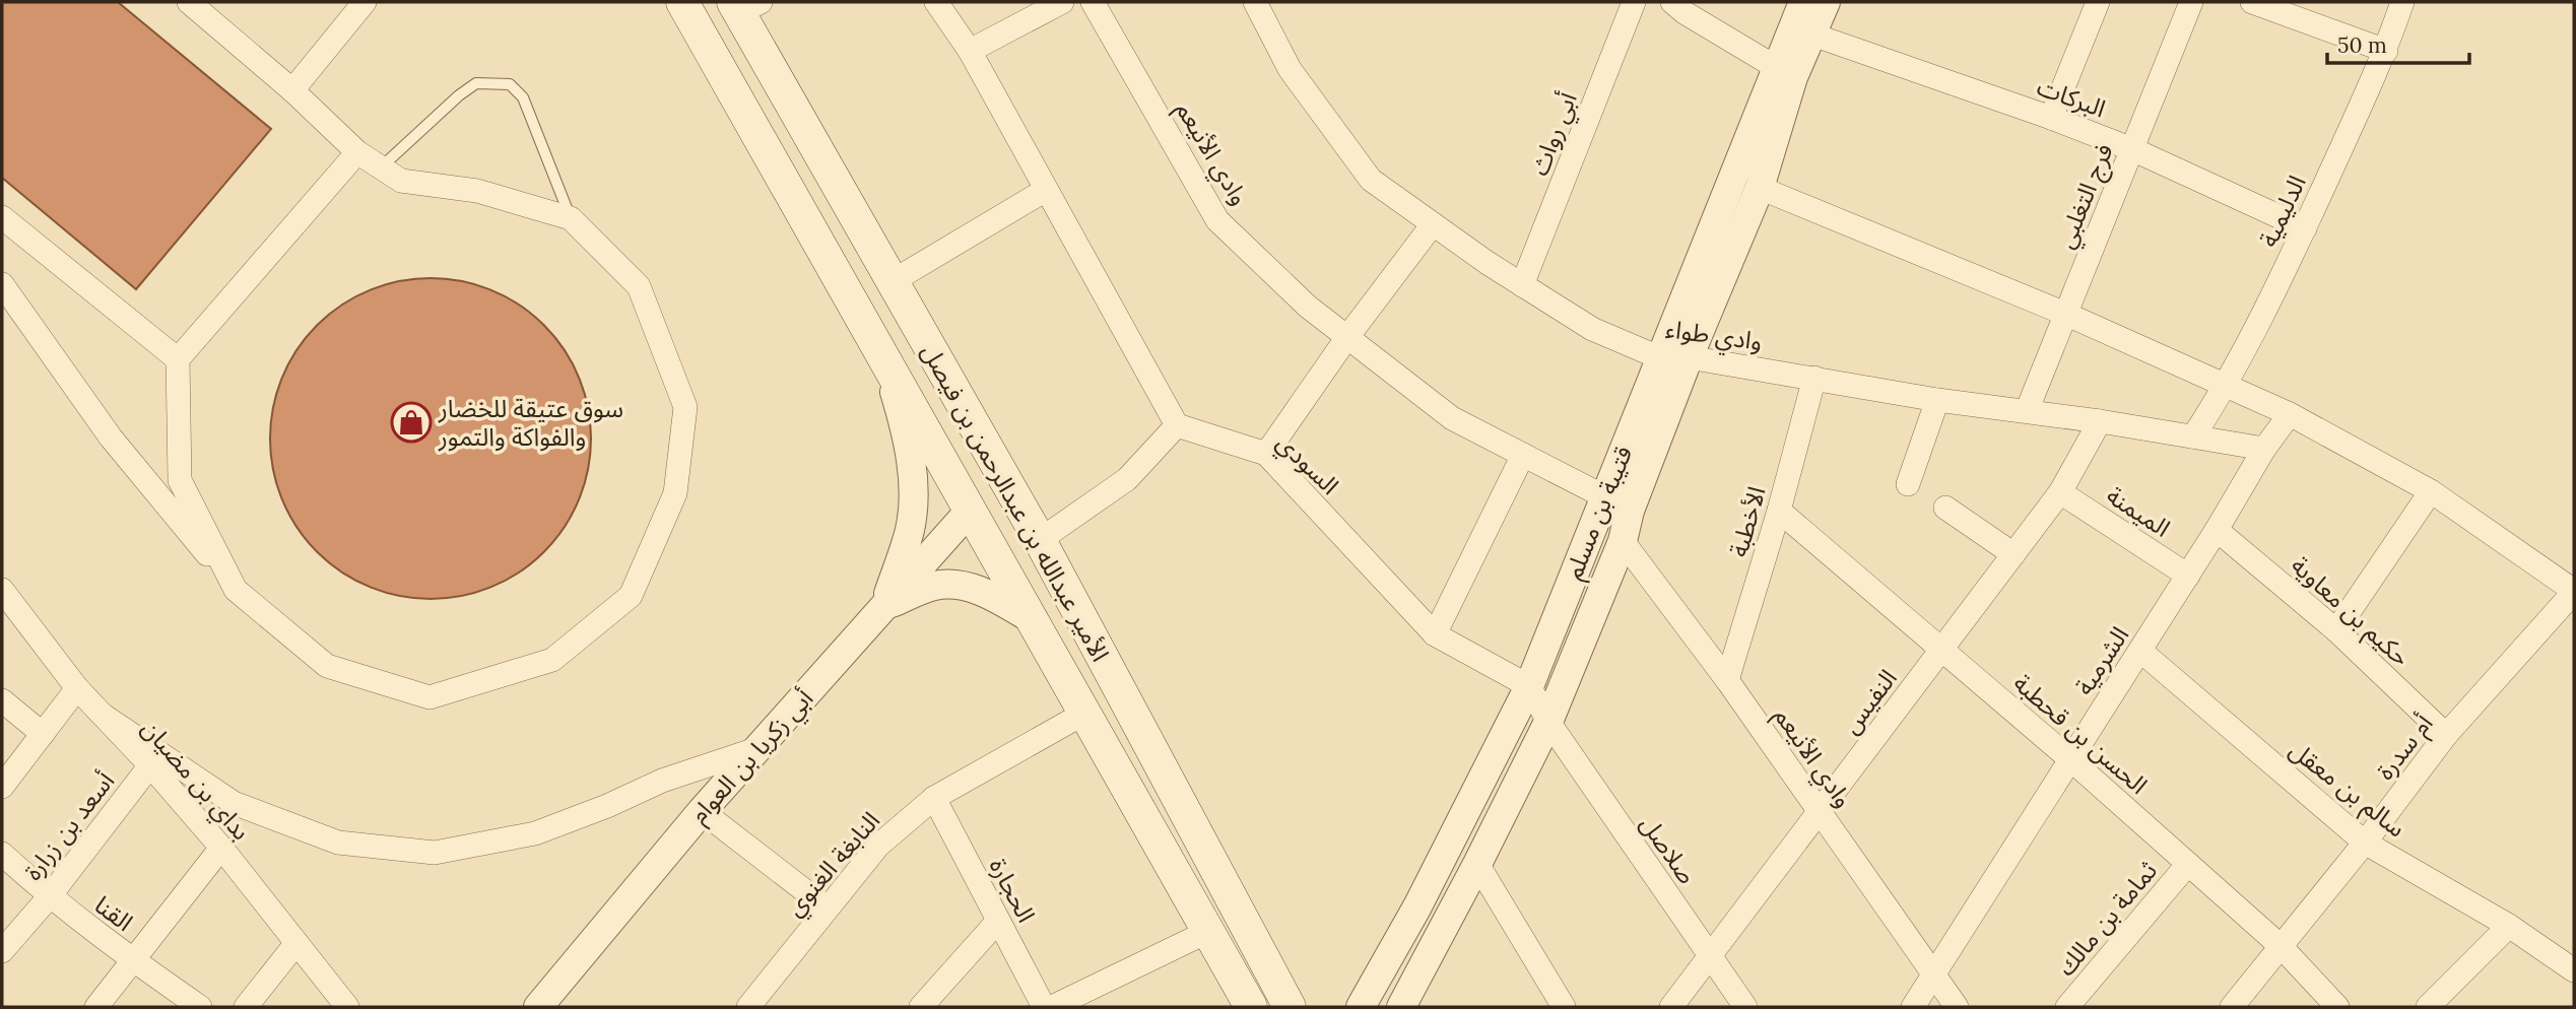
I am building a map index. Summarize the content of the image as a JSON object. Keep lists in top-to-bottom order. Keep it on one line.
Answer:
{"streets":{"main road":["الأمير عبدالله بن عبدالرحمن بن فيصل"],"street":["البركات","أبي رواث","وادي الأنيعم","فرج التغلبي","الدليمية","وادي طواء","السودي","الميمنة","قتيبة بن مسلم","الأخطبة","حكيم بن معاوية","الشرمية","النفيس","الحسن بن قحطبة","أم سدرة","أبي زكريا بن العوام","بداي بن مضيان","سالم بن معقل","أسعد بن زرارة","صلاصل","النابغة الغنوي","الحجارة","القنا","ثمامة بن مالك"]},"crossings":[["البركات","فرج التغلبي"],["البركات","الدليمية"],["البركات","قتيبة بن مسلم"],["أبي رواث","وادي طواء"],["وادي الأنيعم","قتيبة بن مسلم"],["وادي الأنيعم","الأخطبة"],["وادي الأنيعم","الشرمية"],["وادي الأنيعم","النفيس"],["فرج التغلبي","وادي طواء"],["الدليمية","وادي طواء"],["وادي طواء","قتيبة بن مسلم"],["وادي طواء","الأخطبة"],["وادي طواء","الشرمية"],["وادي طواء","النفيس"],["السودي","قتيبة بن مسلم"],["الأمير عبدالله بن عبدالرحمن بن فيصل","أبي زكريا بن العوام"],["الأمير عبدالله بن عبدالرحمن بن فيصل","النابغة الغنوي"],["الميمنة","الشرمية"],["الميمنة","النفيس"],["قتيبة بن مسلم","صلاصل"],["الأخطبة","الحسن بن قحطبة"],["حكيم بن معاوية","الشرمية"],["حكيم بن معاوية","أم سدرة"],["الشرمية","الحسن بن قحطبة"],["الشرمية","سالم بن معقل"],["النفيس","الحسن بن قحطبة"],["النفيس","صلاصل"],["الحسن بن قحطبة","أم سدرة"],["الحسن بن قحطبة","ثمامة بن مالك"],["أم سدرة","سالم بن معقل"],["بداي بن مضيان","أسعد بن زرارة"],["أسعد بن زرارة","القنا"],["النابغة الغنوي","الحجارة"]],"places":{"shop":["سوق عتيقة للخضار والفواكة والتمور"]},"scale_bar":"50 m"}
